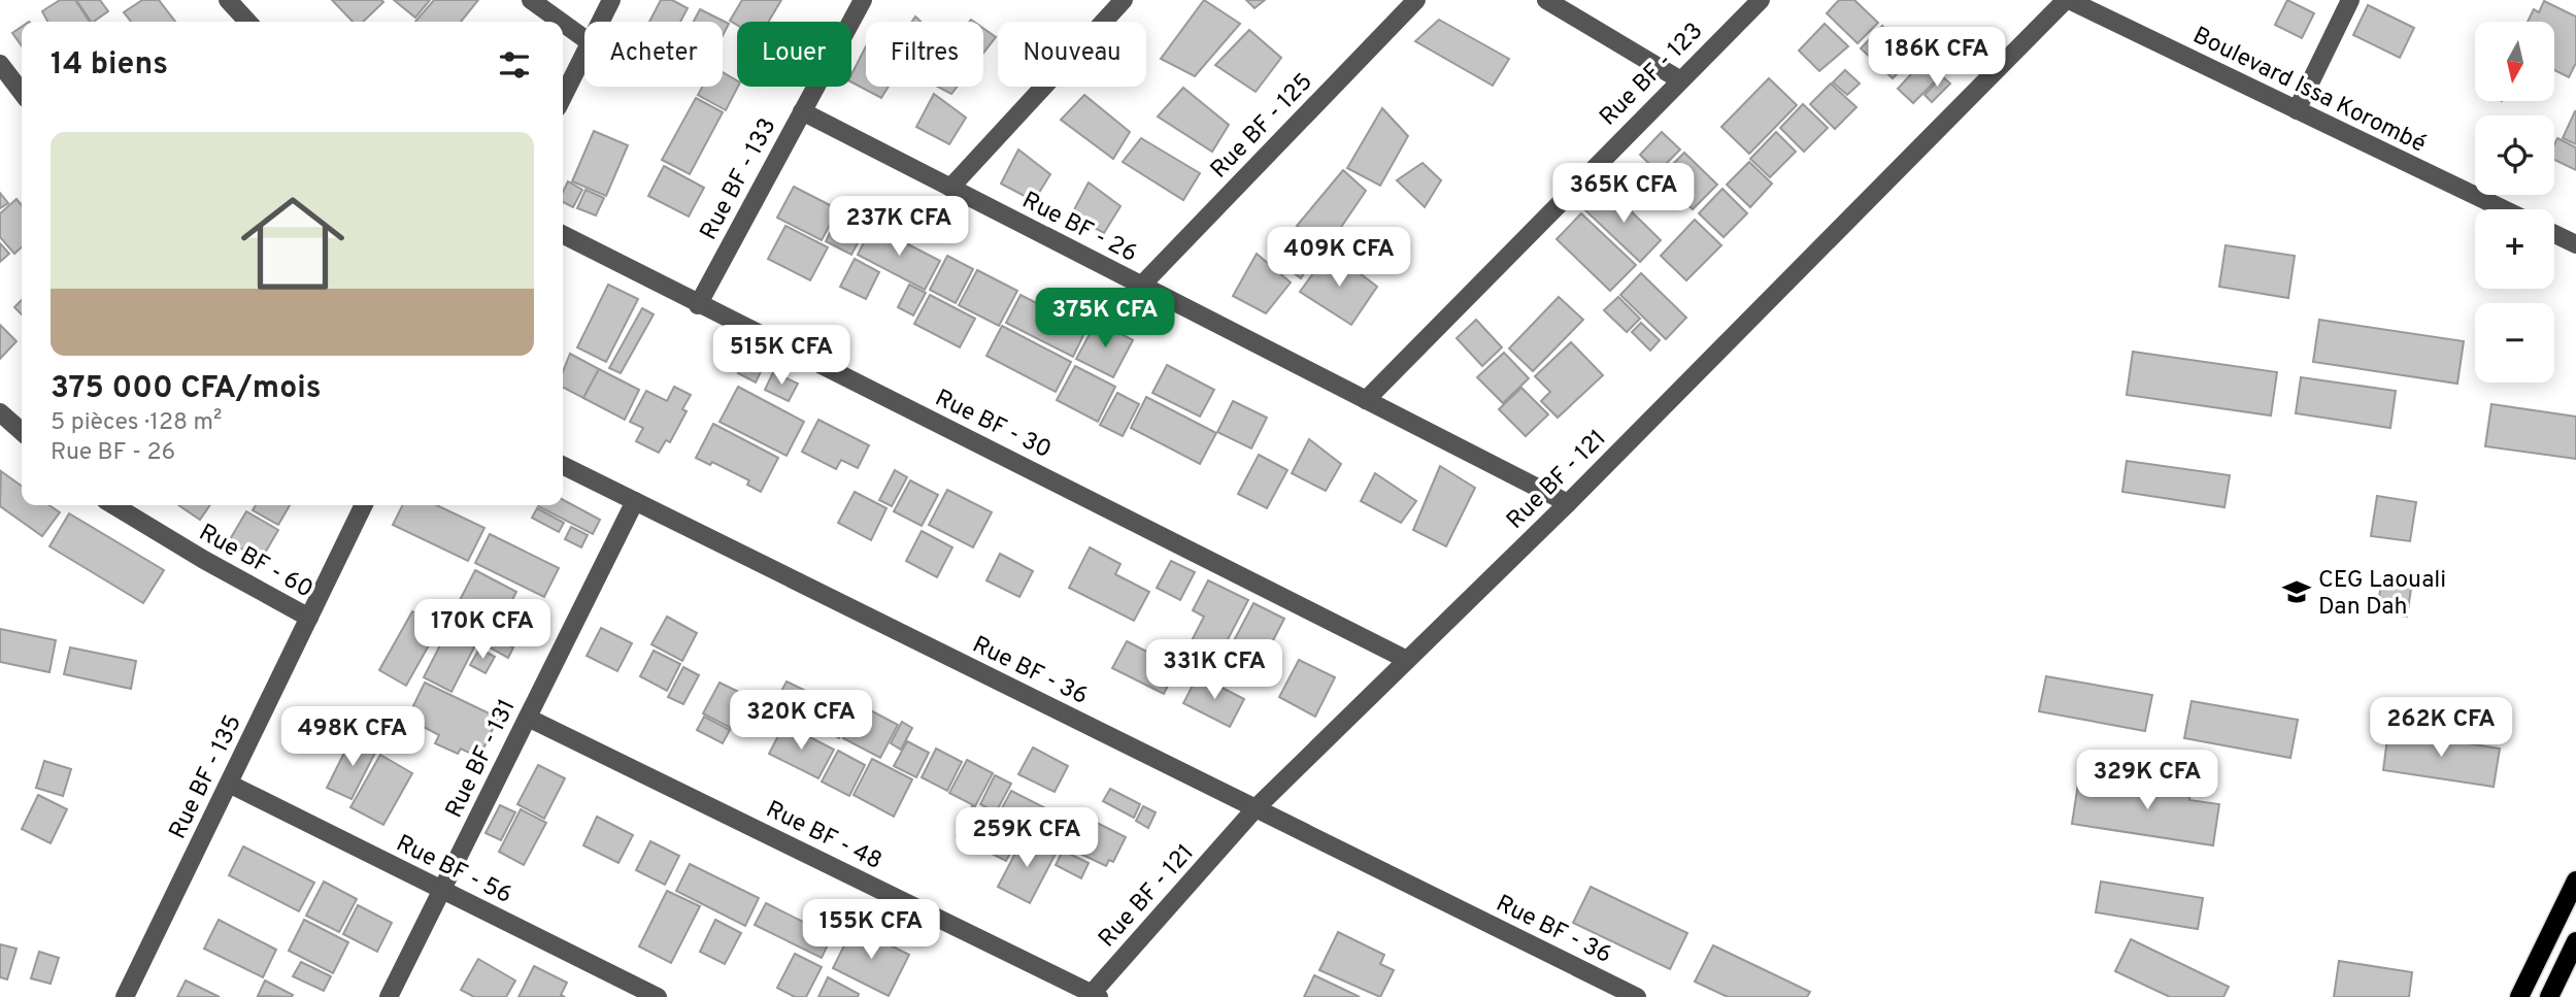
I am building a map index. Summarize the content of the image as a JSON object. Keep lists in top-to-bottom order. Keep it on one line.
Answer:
{"streets":{"street":["Rue BF - 123","Boulevard Issa Korombé","Rue BF - 125","Rue BF - 133","Rue BF - 26","Rue BF - 30","Rue BF - 121","Rue BF - 60","Rue BF - 36","Rue BF - 131","Rue BF - 135","Rue BF - 48","Rue BF - 56"]},"crossings":[["Rue BF - 123","Rue BF - 26"],["Boulevard Issa Korombé","Rue BF - 121"],["Rue BF - 125","Rue BF - 26"],["Rue BF - 133","Rue BF - 26"],["Rue BF - 133","Rue BF - 30"],["Rue BF - 26","Rue BF - 121"],["Rue BF - 30","Rue BF - 121"],["Rue BF - 121","Rue BF - 36"],["Rue BF - 121","Rue BF - 48"],["Rue BF - 60","Rue BF - 135"],["Rue BF - 36","Rue BF - 131"],["Rue BF - 131","Rue BF - 48"],["Rue BF - 131","Rue BF - 56"],["Rue BF - 135","Rue BF - 56"]],"places":{"school or university":["CEG Laouali Dan Dah"]},"north":"bottom","page":{"map_buttons":["+","−"],"chip":["Acheter","Louer","Filtres","Nouveau"],"heading":"14 biens","price":["186K CFA","365K CFA","237K CFA","409K CFA","375K CFA","515K CFA","170K CFA","331K CFA","320K CFA","262K CFA","498K CFA","329K CFA","259K CFA","155K CFA"],"list":[{"name":"375 000 CFA/mois","note":"5 pièces · 128 m² · Rue BF - 26"}]}}
